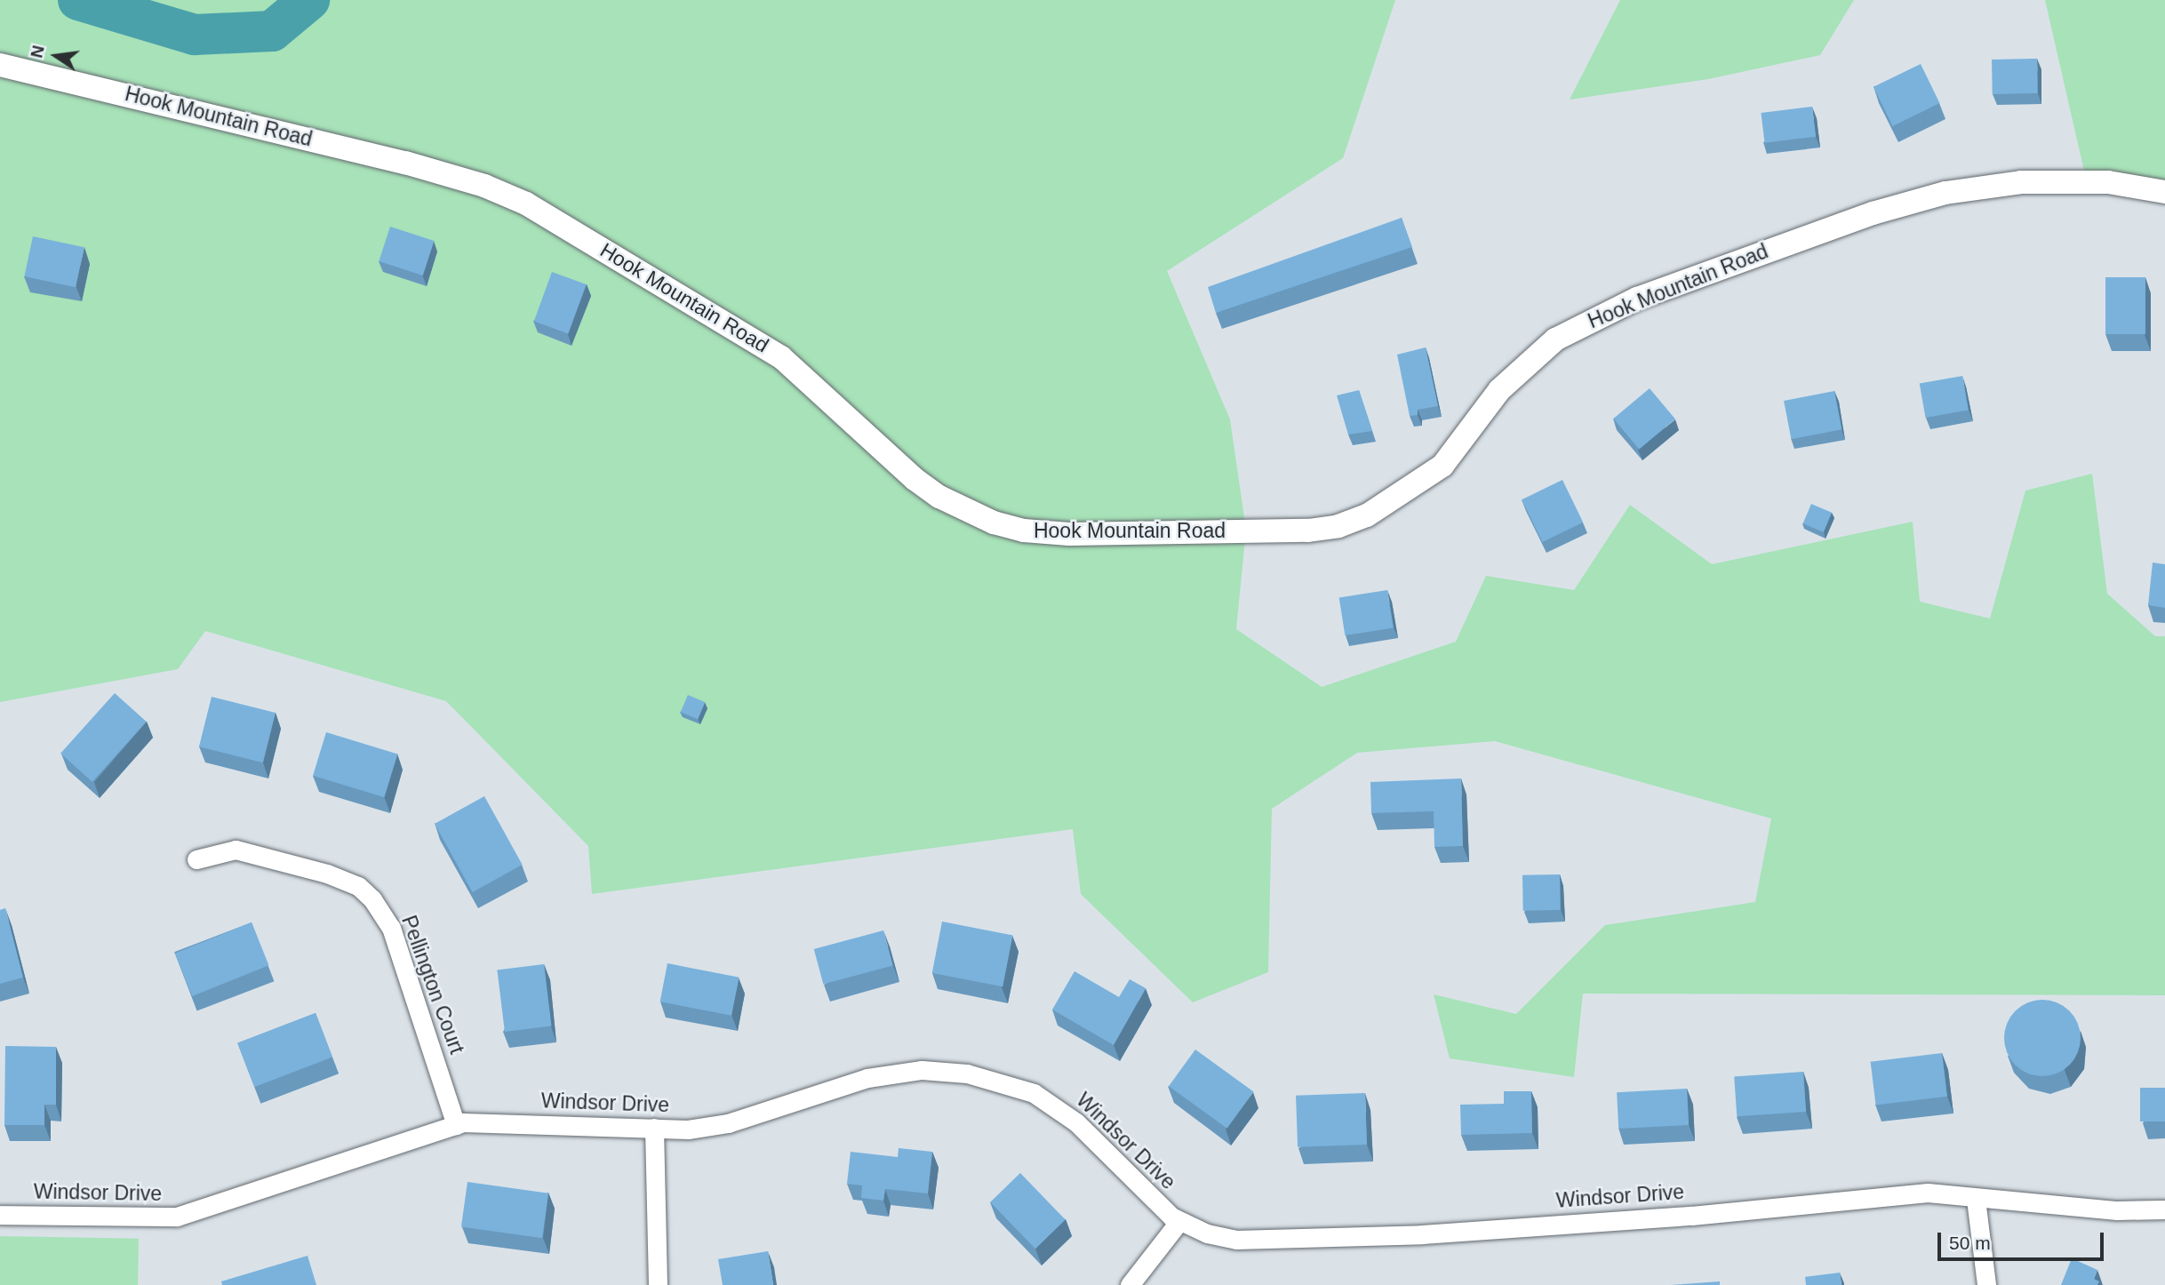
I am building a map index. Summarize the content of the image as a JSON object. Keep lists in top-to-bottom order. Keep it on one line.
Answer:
{"streets":{"street":["Hook Mountain Road","Pellington Court","Windsor Drive"]},"crossings":[["Pellington Court","Windsor Drive"]],"scale_bar":"50 m","north":"left"}
